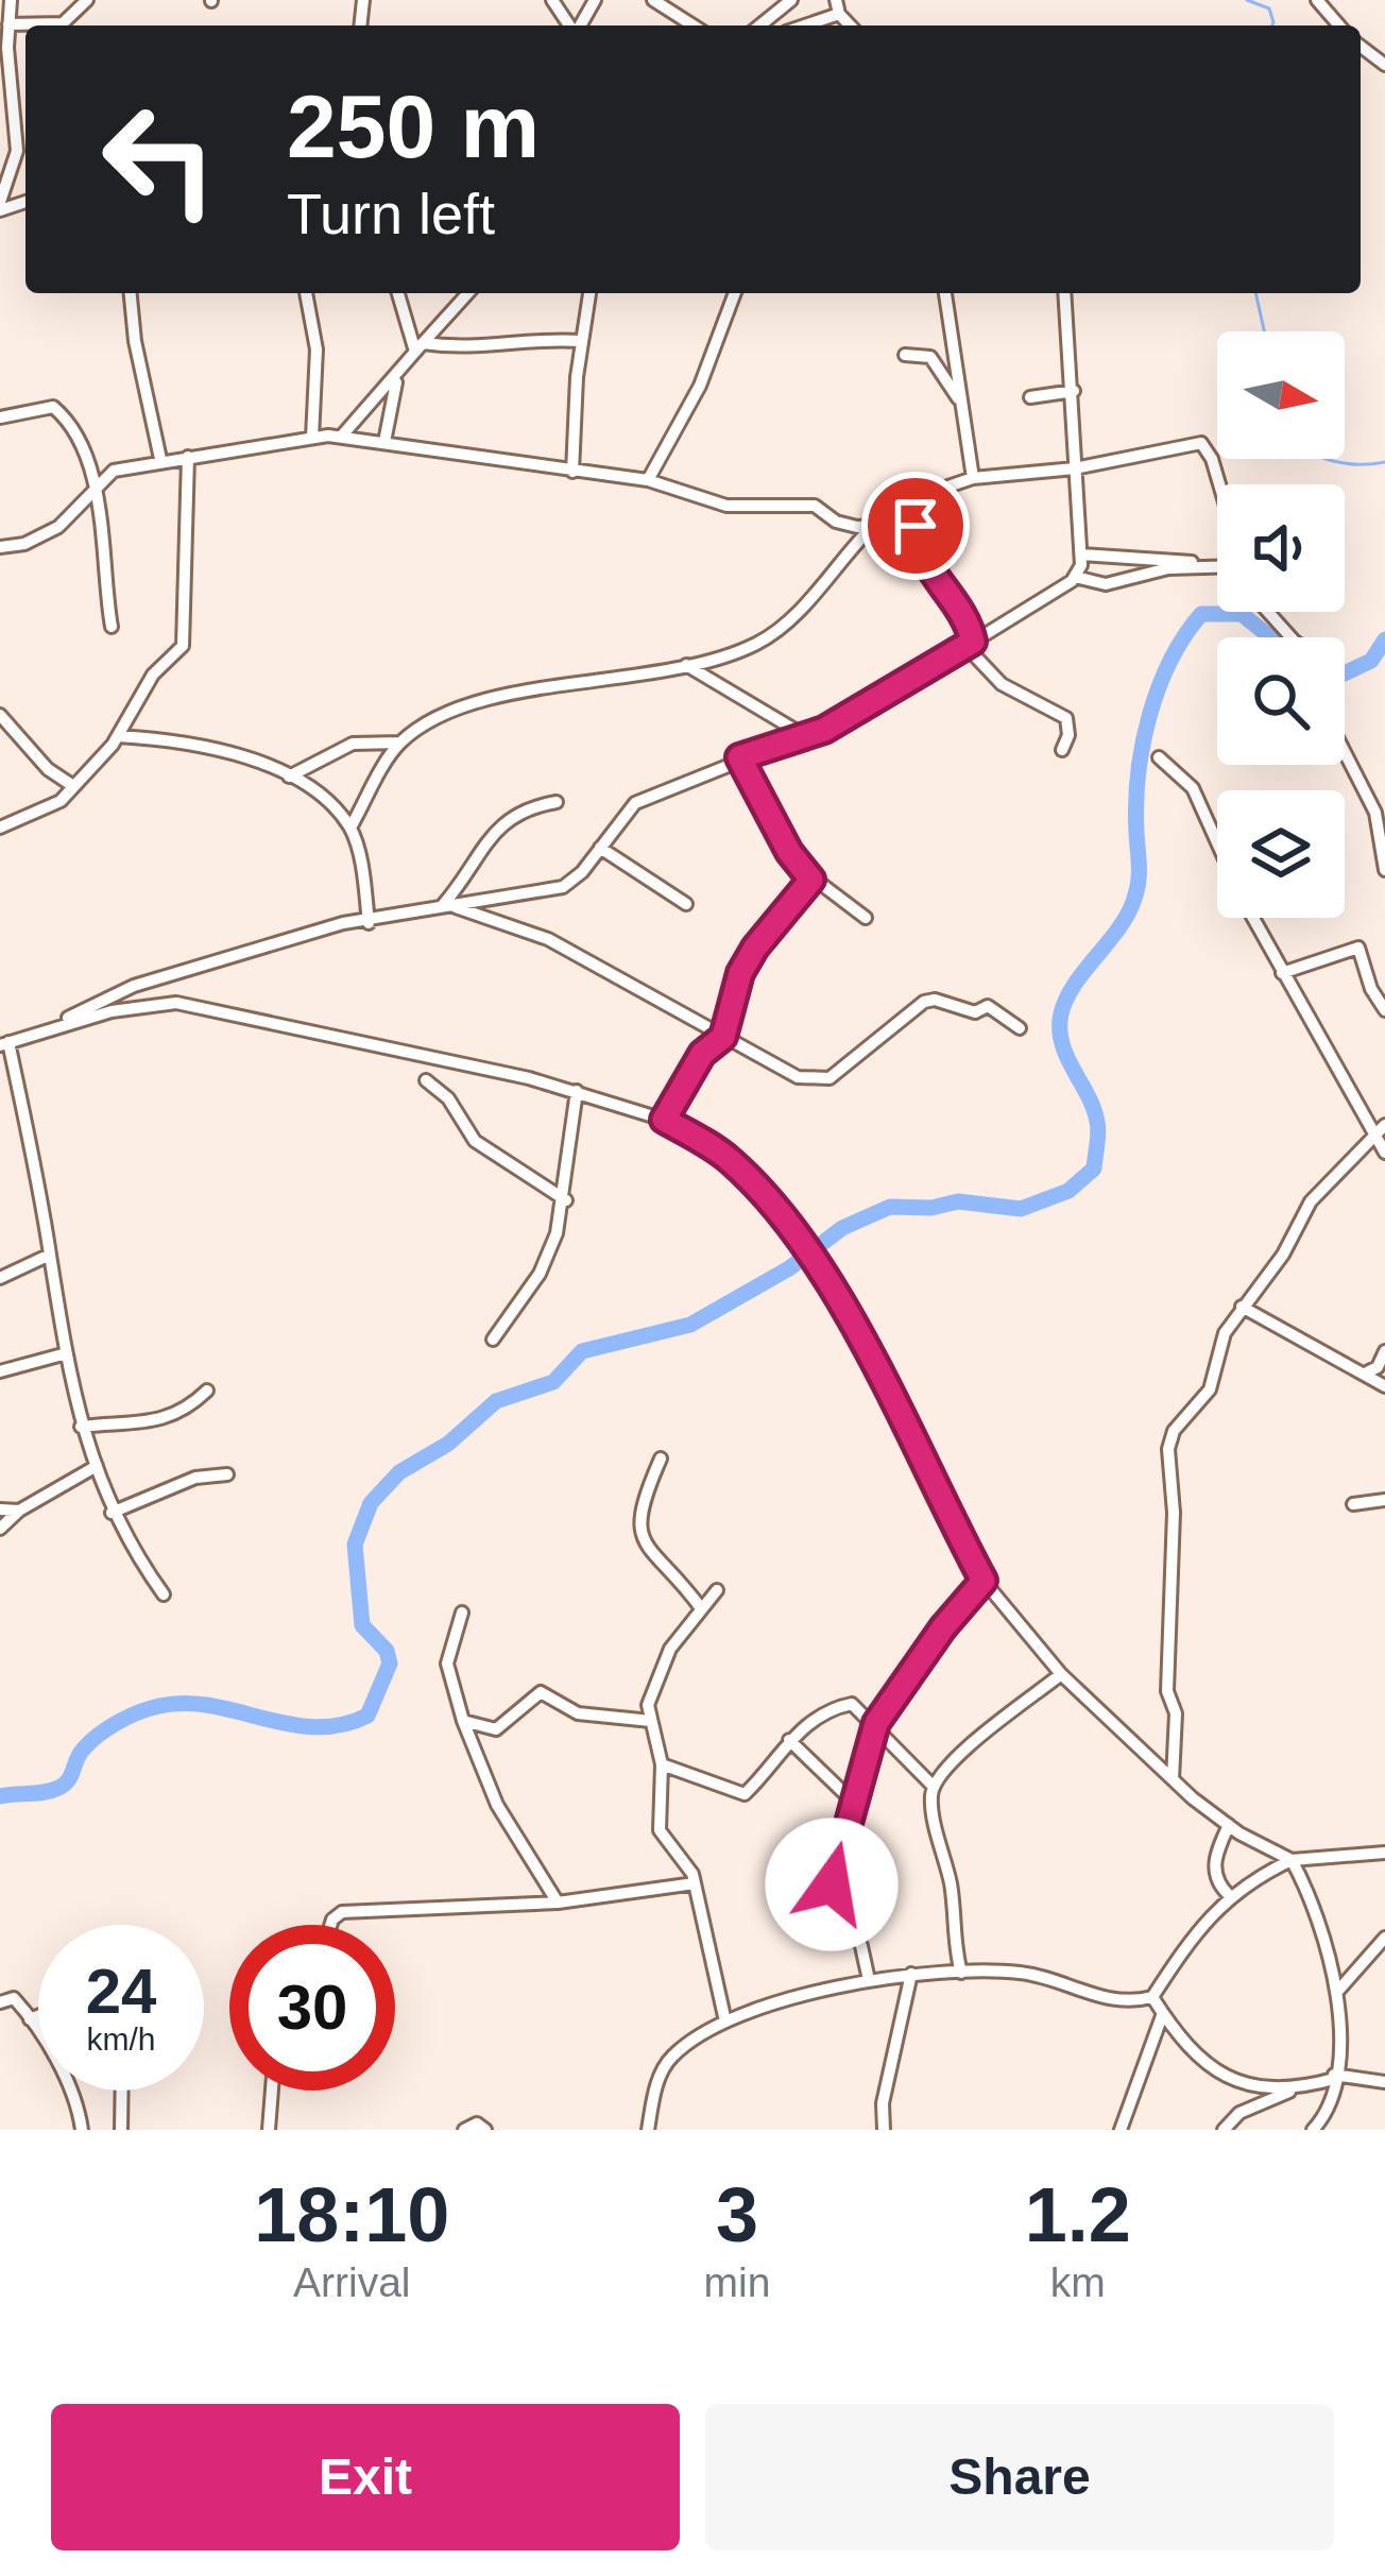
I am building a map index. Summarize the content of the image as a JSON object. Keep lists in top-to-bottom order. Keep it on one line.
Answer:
{"north":"right","page":{"turn":["250 m","Turn left"],"speed":"24 km/h","limit":"30","eta":["18:10","Arrival","3","min","1.2","km"],"buttons":["Exit","Share"]}}
